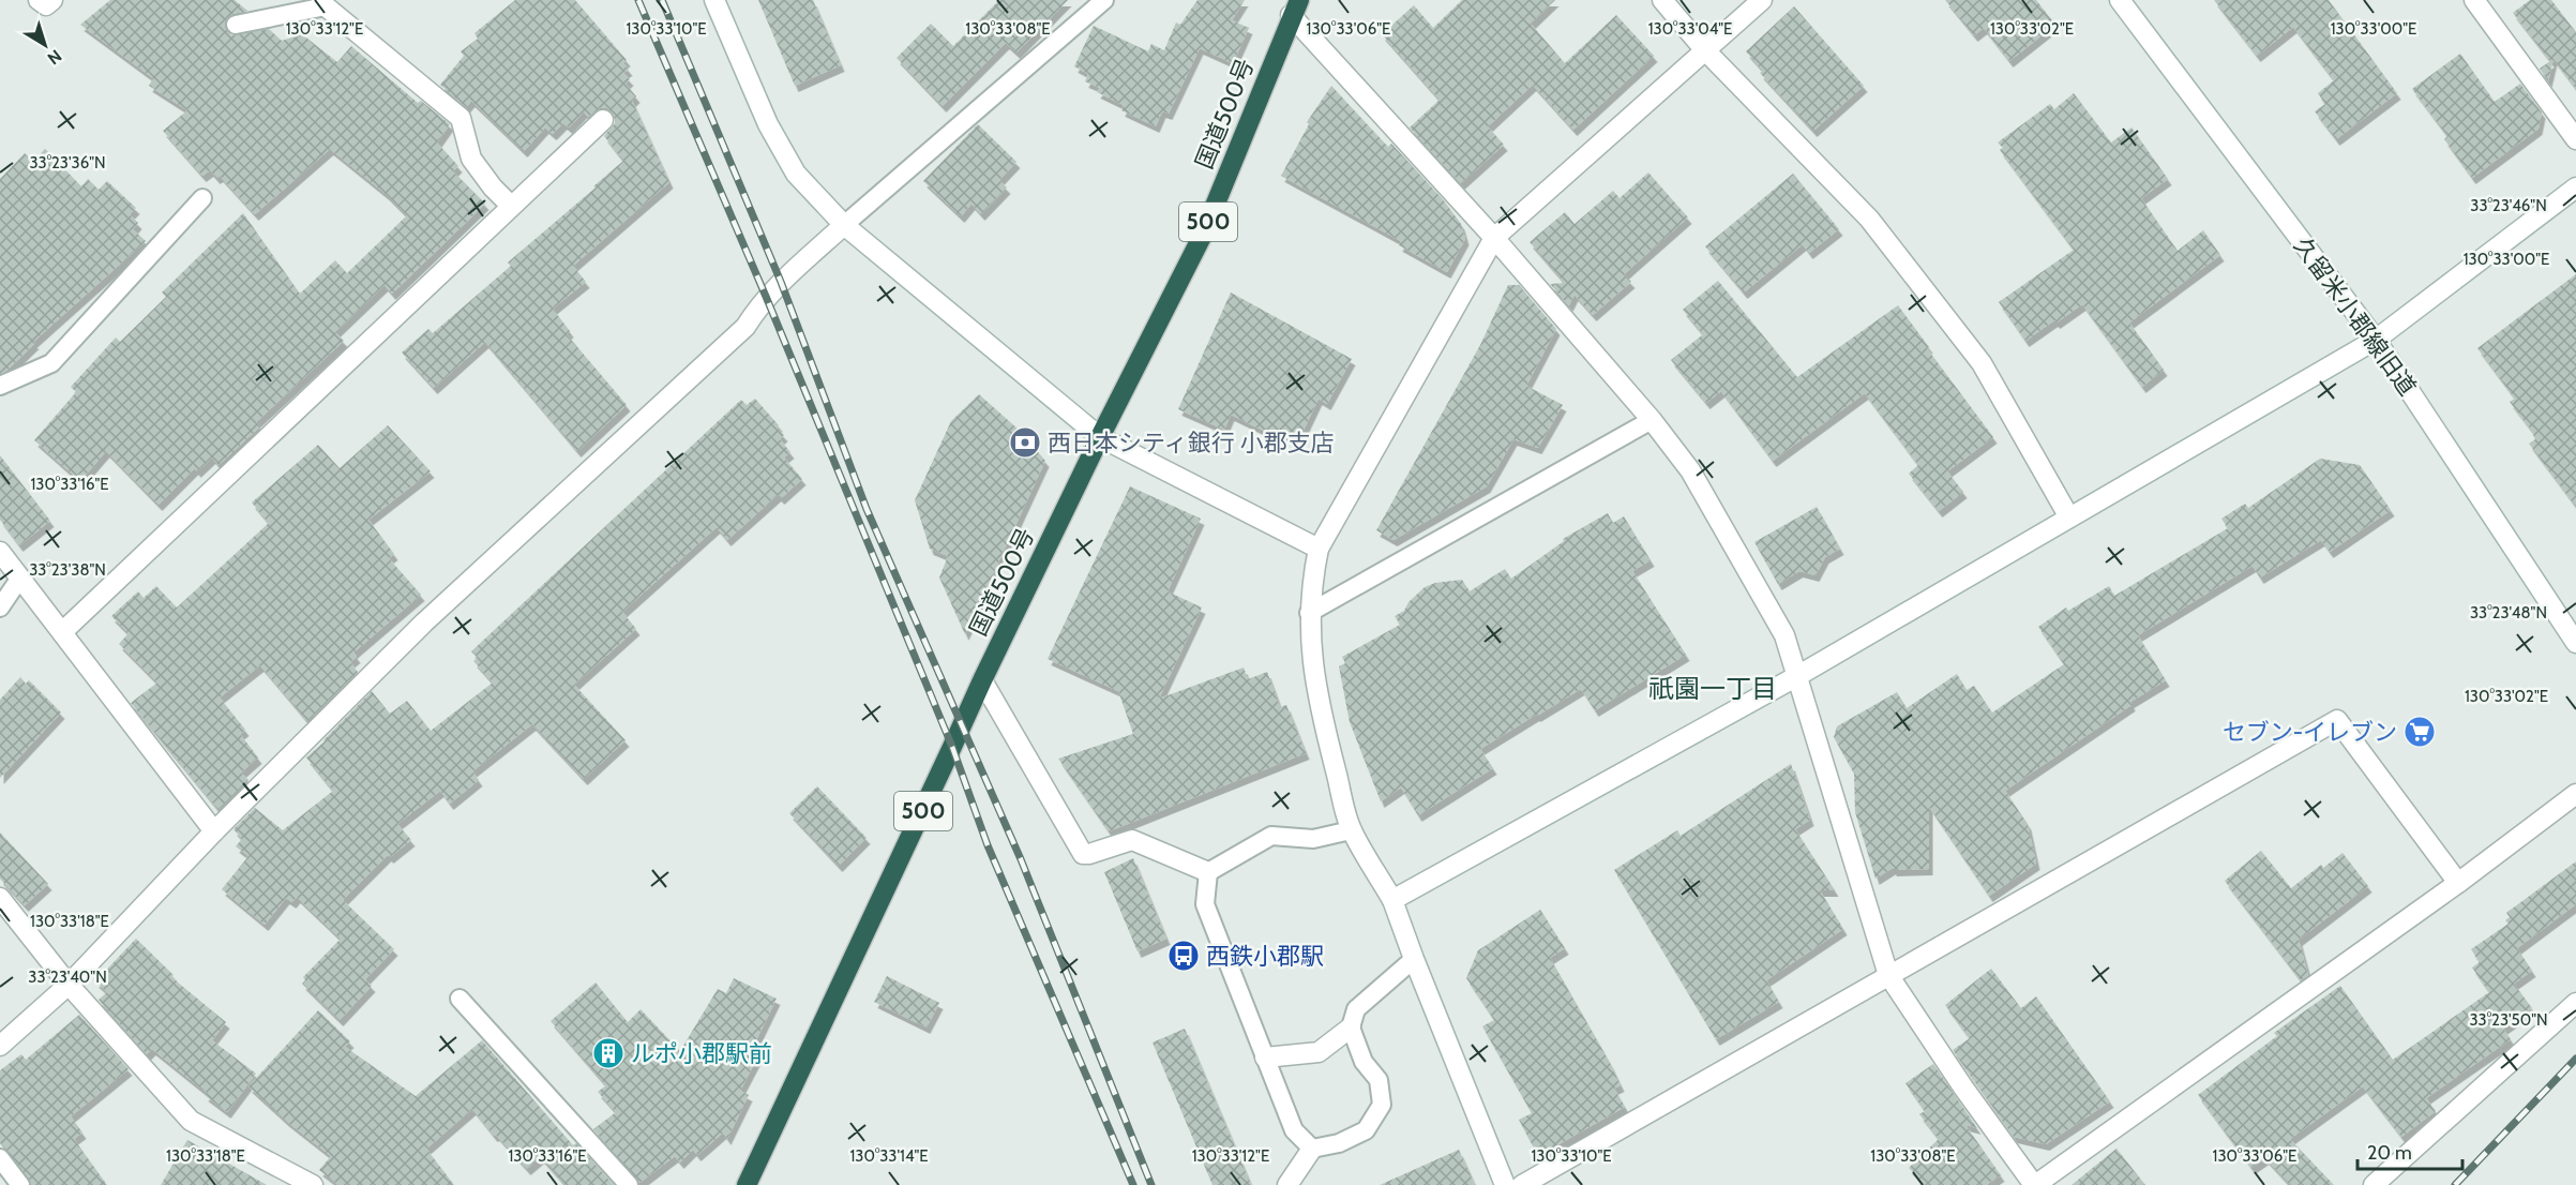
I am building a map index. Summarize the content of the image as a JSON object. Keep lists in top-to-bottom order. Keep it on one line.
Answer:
{"streets":{"highway":["国道500号","500"],"street":["久留米小郡線旧道"]},"districts":["祇園一丁目"],"places":{"bank":["西日本シティ銀行 小郡支店"],"supermarket":["セブン-イレブン"],"bus stop":["西鉄小郡駅"],"building":["ルポ小郡駅前"]},"scale_bar":"20 m","north":"bottom right","coordinates":["130°33'08\"E","130°33'06\"E","130°33'04\"E","130°33'02\"E","130°33'00\"E","130°33'12\"E","130°33'10\"E","33°23'36\"N","33°23'46\"N","130°33'16\"E","33°23'38\"N","33°23'48\"N","130°33'18\"E","33°23'40\"N","33°23'50\"N","130°33'14\"E"]}
